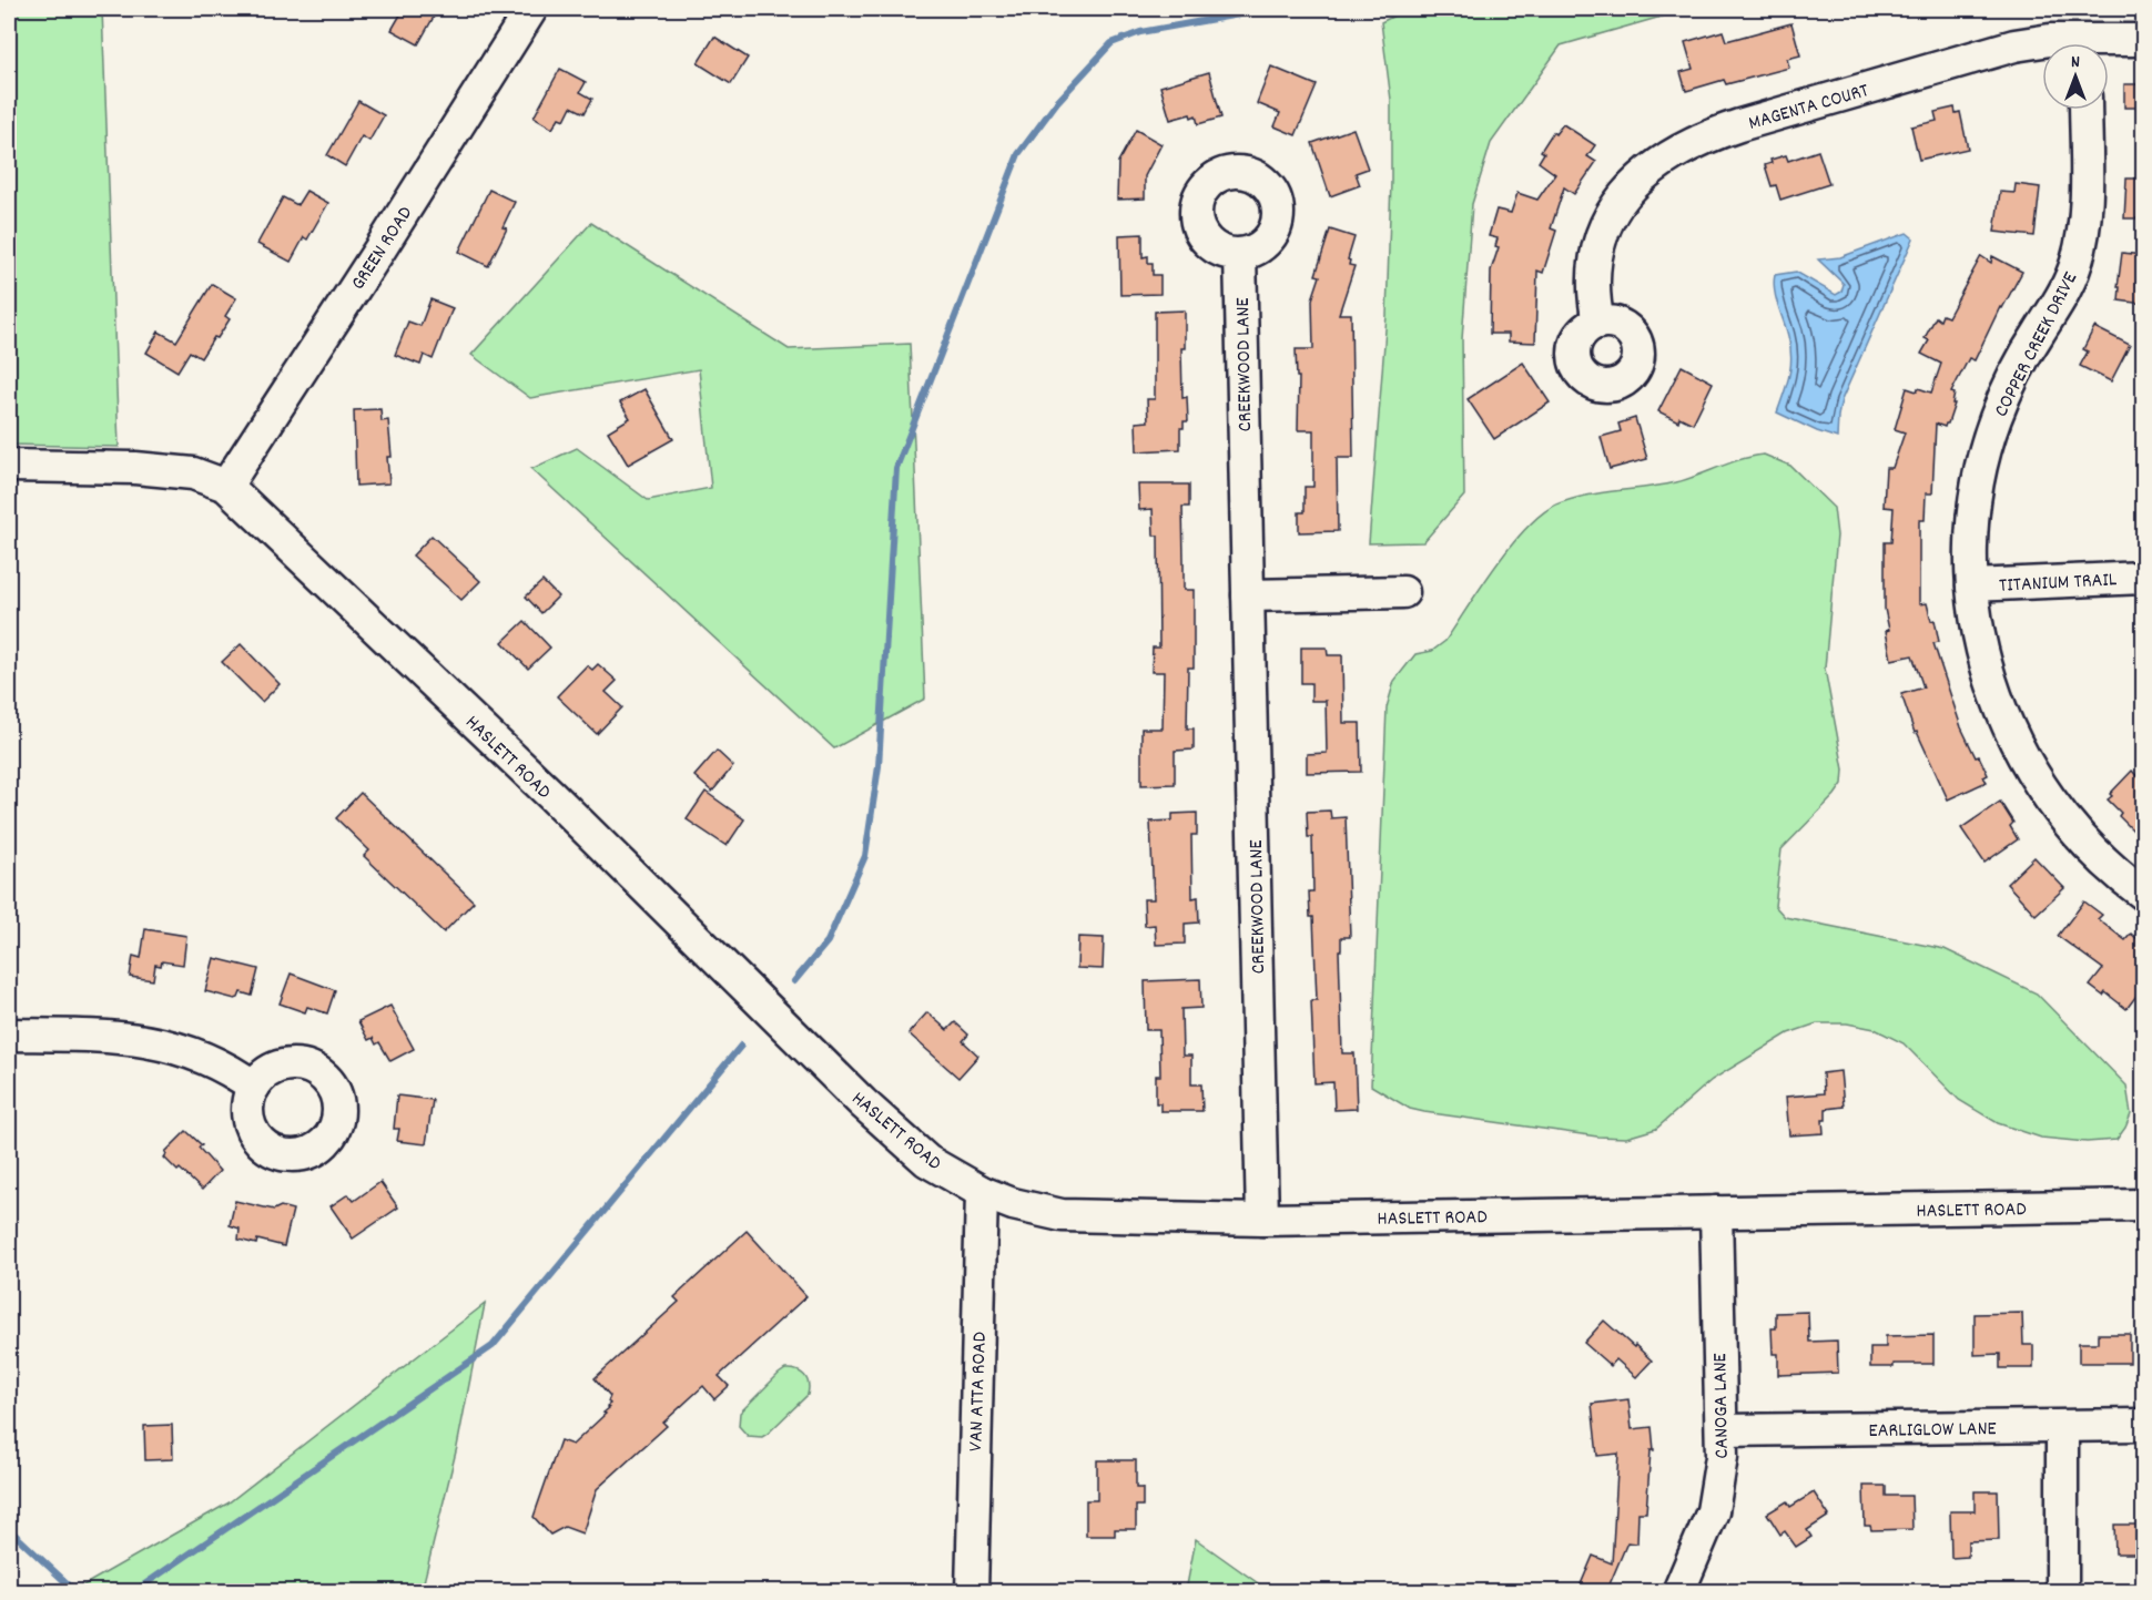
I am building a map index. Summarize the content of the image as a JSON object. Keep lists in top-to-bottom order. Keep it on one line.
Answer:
{"streets":{"street":["MAGENTA COURT","GREEN ROAD","COPPER CREEK DRIVE","CREEKWOOD LANE","TITANIUM TRAIL","HASLETT ROAD","VAN ATTA ROAD","CANOGA LANE","EARLIGLOW LANE"]},"crossings":[["GREEN ROAD","HASLETT ROAD"],["COPPER CREEK DRIVE","TITANIUM TRAIL"],["CREEKWOOD LANE","HASLETT ROAD"],["HASLETT ROAD","VAN ATTA ROAD"],["HASLETT ROAD","CANOGA LANE"],["CANOGA LANE","EARLIGLOW LANE"]],"north":"top"}
